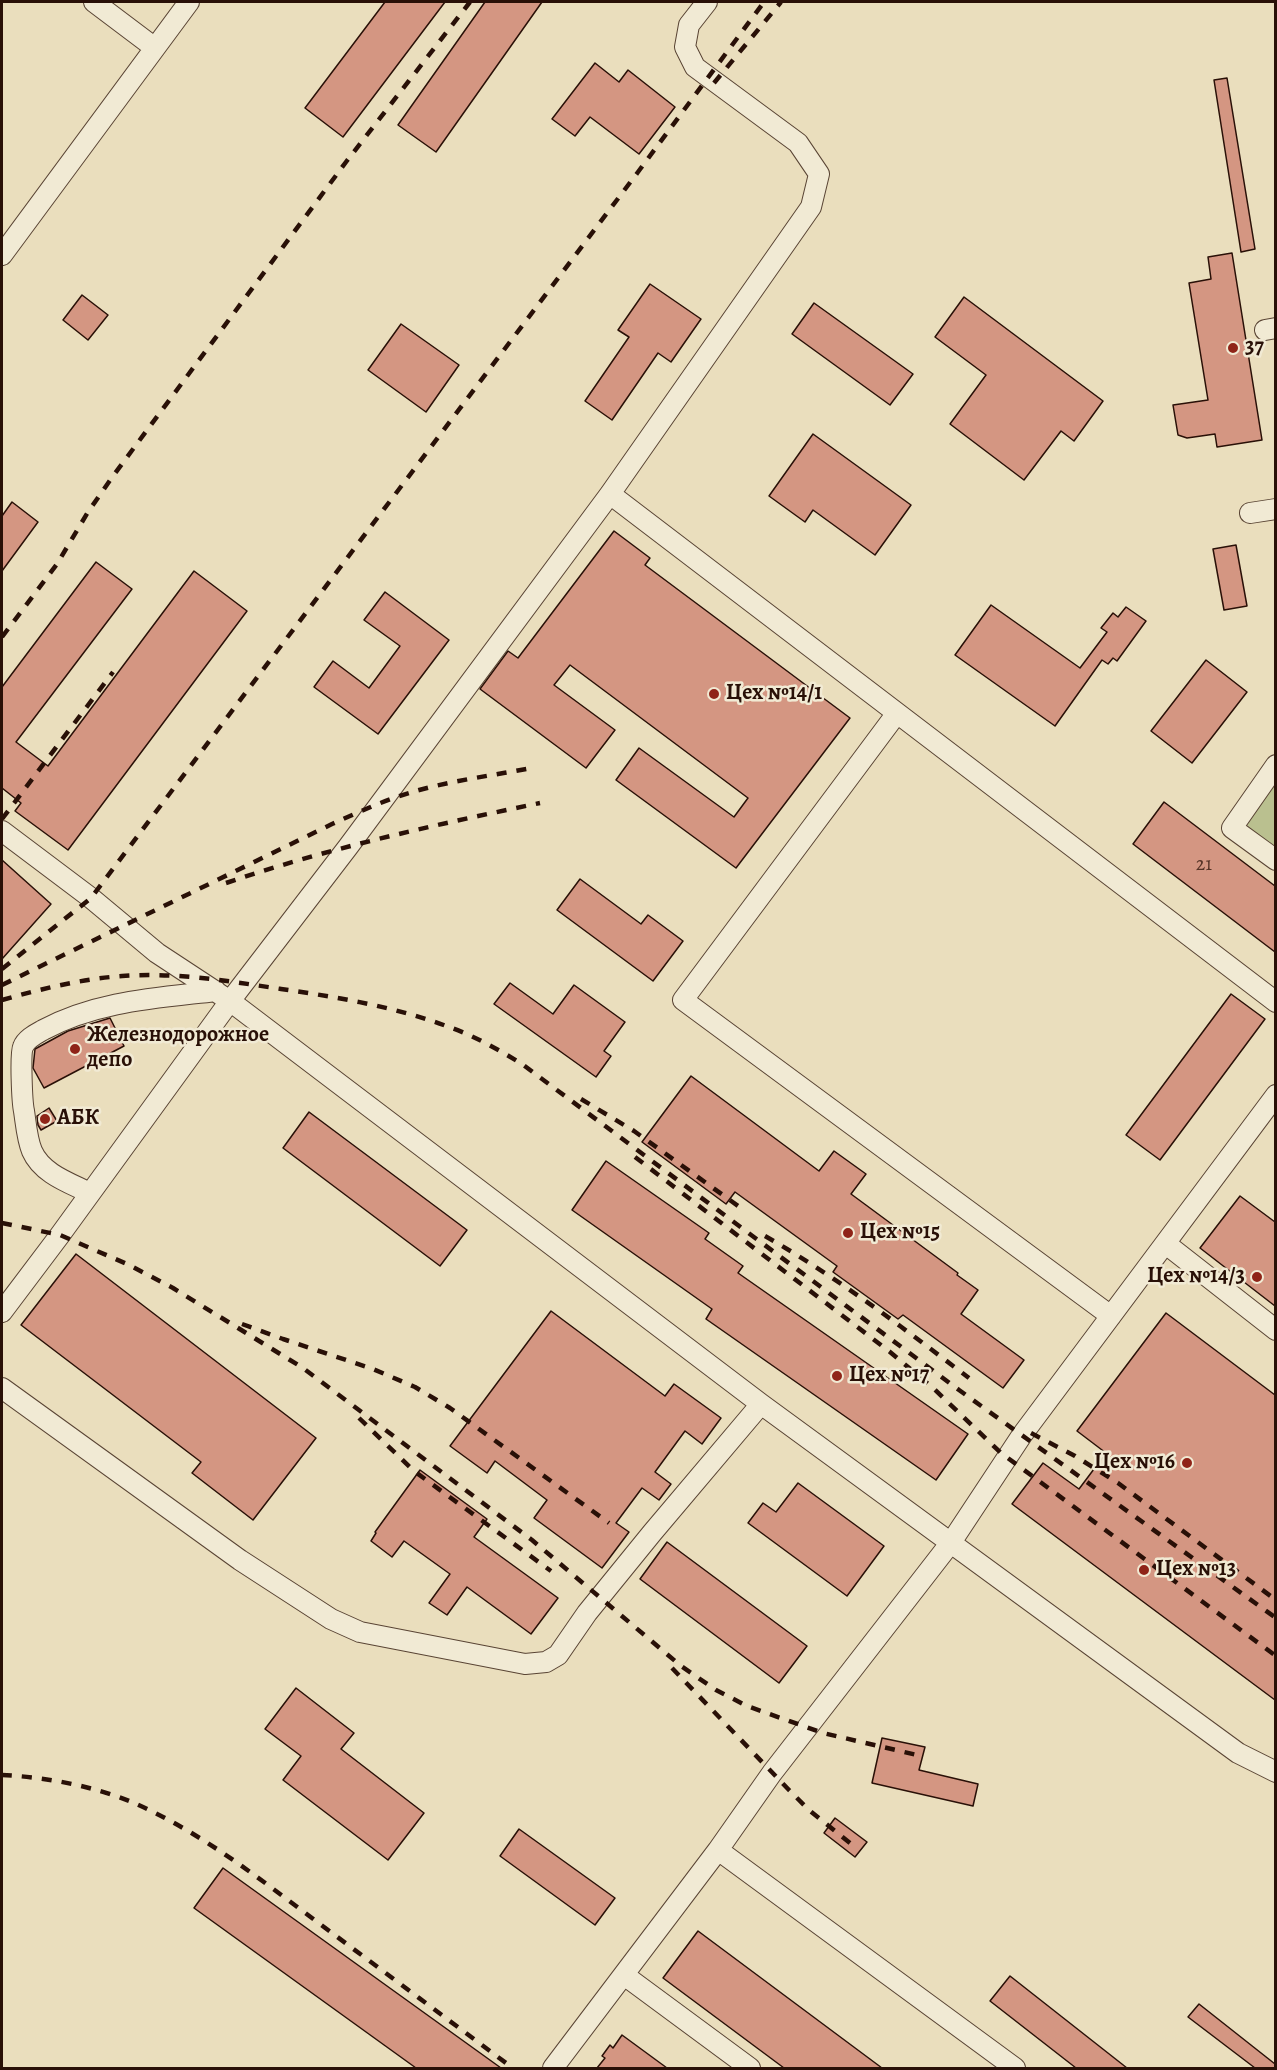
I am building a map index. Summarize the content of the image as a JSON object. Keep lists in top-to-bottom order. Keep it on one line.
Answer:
{"places":["37","Цех №14/1","Железнодорожное депо","АБК","Цех №15","Цех №14/3","Цех №17","Цех №16","Цех №13"],"house_numbers":["21"]}
